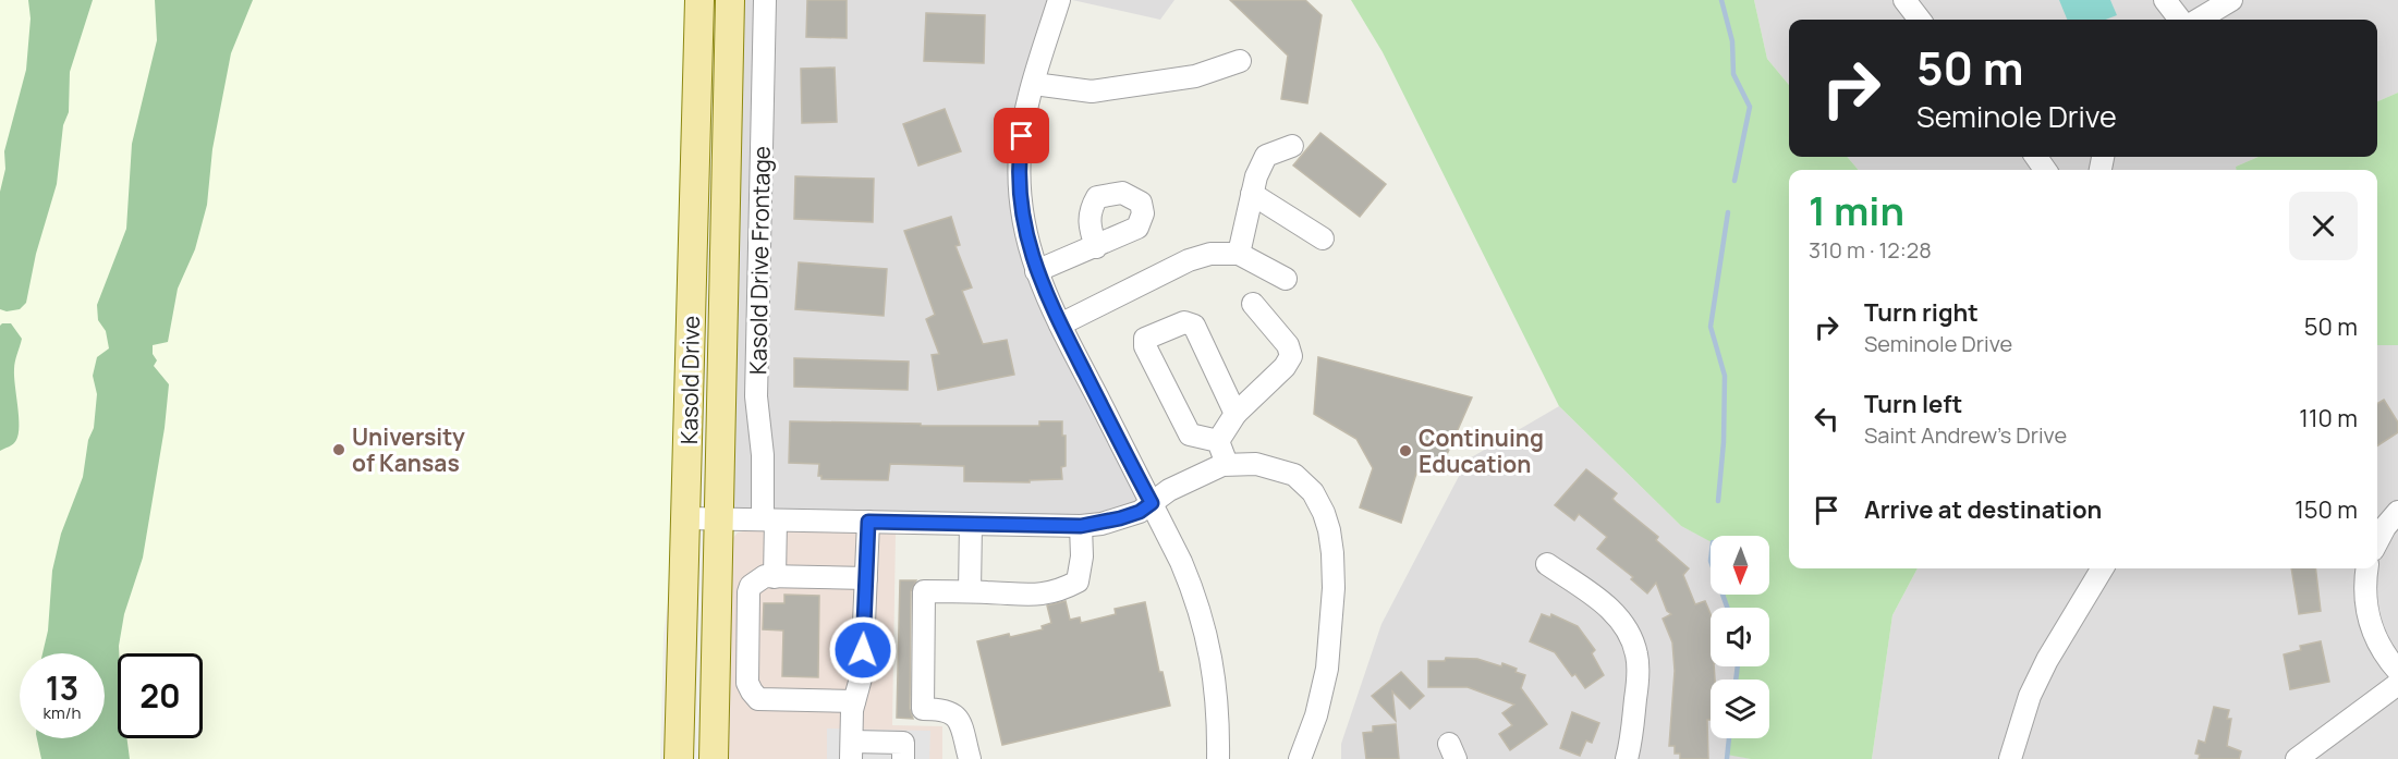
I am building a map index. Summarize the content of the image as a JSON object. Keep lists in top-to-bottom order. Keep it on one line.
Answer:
{"streets":{"main road":["Kasold Drive"],"street":["Kasold Drive Frontage"]},"places":["University of Kansas","Continuing Education"],"north":"bottom","page":{"turn":["50 m","Seminole Drive"],"heading":["1 min","310 m · 12:28"],"list":[{"name":"Turn right","note":"Seminole Drive","value":"50 m"},{"name":"Turn left","note":"Saint Andrew's Drive","value":"110 m"},{"name":"Arrive at destination","value":"150 m"}],"speed":"13 km/h","limit":"20"}}
